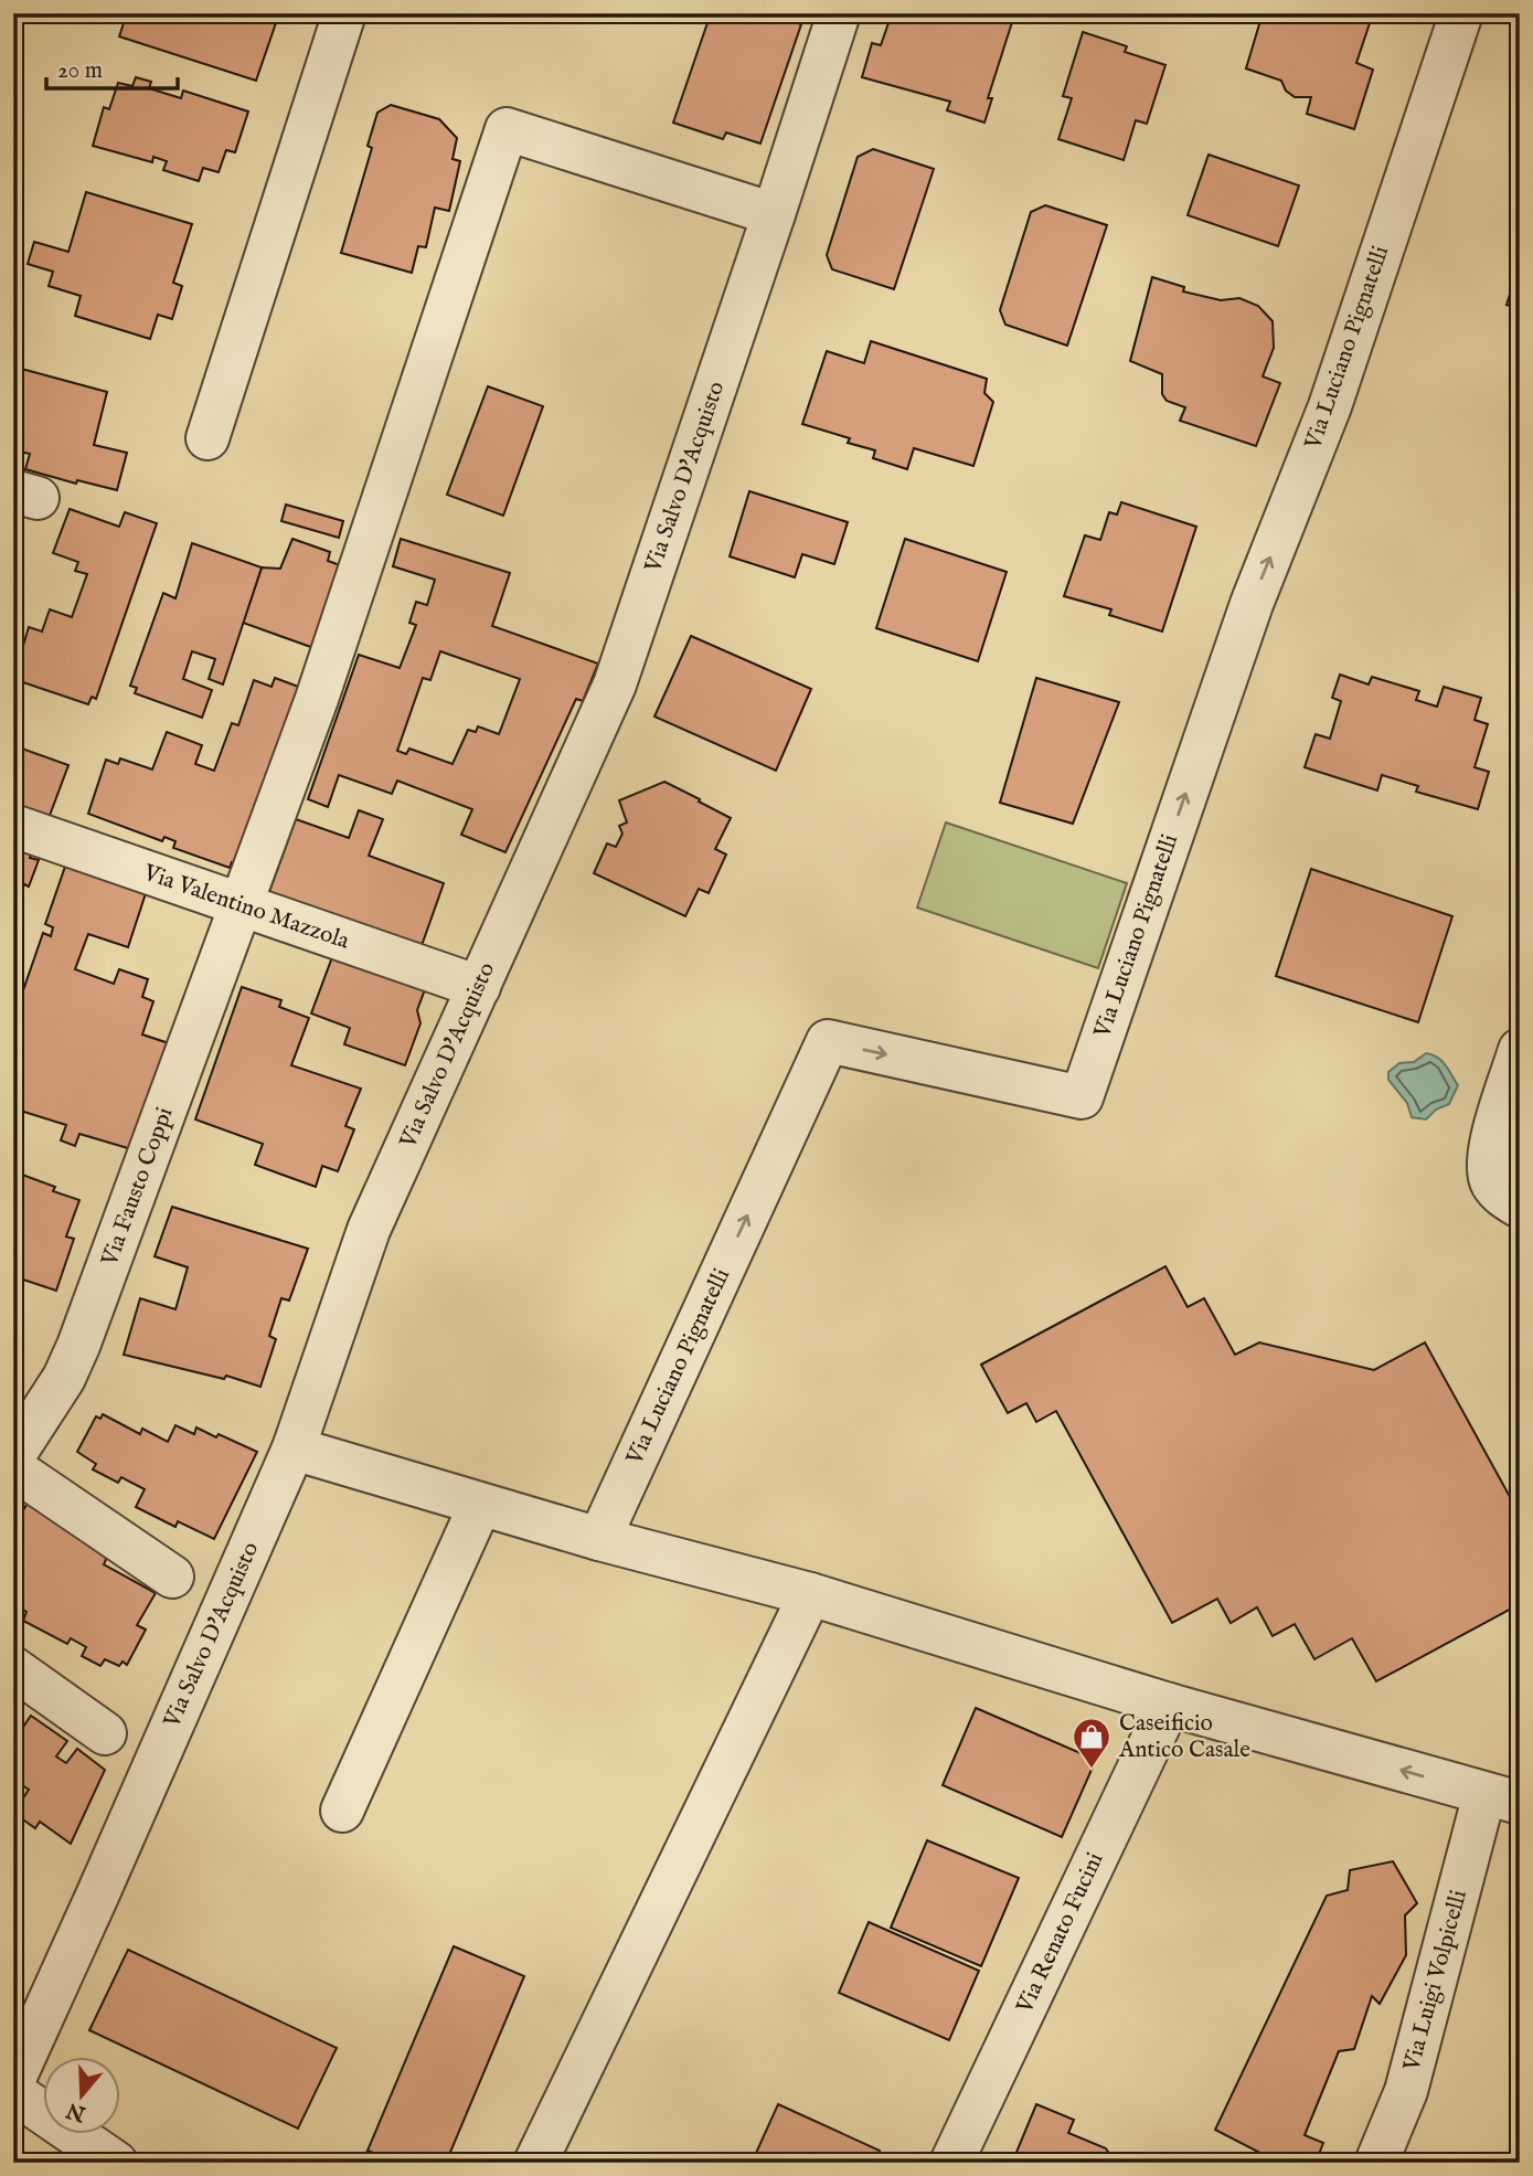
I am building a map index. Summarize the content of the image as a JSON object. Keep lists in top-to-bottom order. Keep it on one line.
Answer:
{"streets":{"street":["Via Luciano Pignatelli","Via Salvo D'Acquisto","Via Valentino Mazzola","Via Fausto Coppi","Via Renato Fucini","Via Luigi Volpicelli"]},"crossings":[["Via Salvo D'Acquisto","Via Valentino Mazzola"],["Via Salvo D'Acquisto","Via Fausto Coppi"],["Via Valentino Mazzola","Via Fausto Coppi"]],"one_way":["Via Luciano Pignatelli"],"places":{"shop":["Caseificio Antico Casale"]},"scale_bar":"20 m","north":"bottom"}
